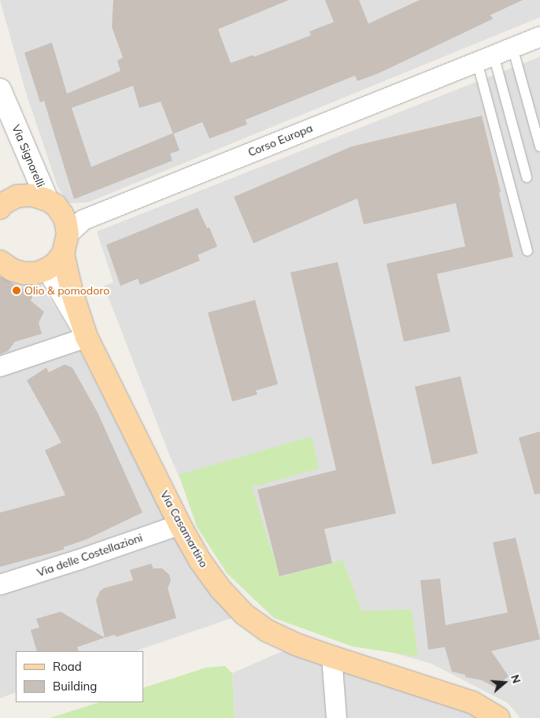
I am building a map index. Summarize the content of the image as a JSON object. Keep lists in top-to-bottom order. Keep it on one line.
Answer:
{"streets":{"main road":["Via Casamartino"],"street":["Corso Europa","Via Signorelli","Via delle Costellazioni"]},"crossings":[["Corso Europa","Via Signorelli"],["Corso Europa","Via Casamartino"],["Via Signorelli","Via Casamartino"],["Via Casamartino","Via delle Costellazioni"]],"places":["Olio & pomodoro"],"legend":["Road","Building"],"north":"right"}
